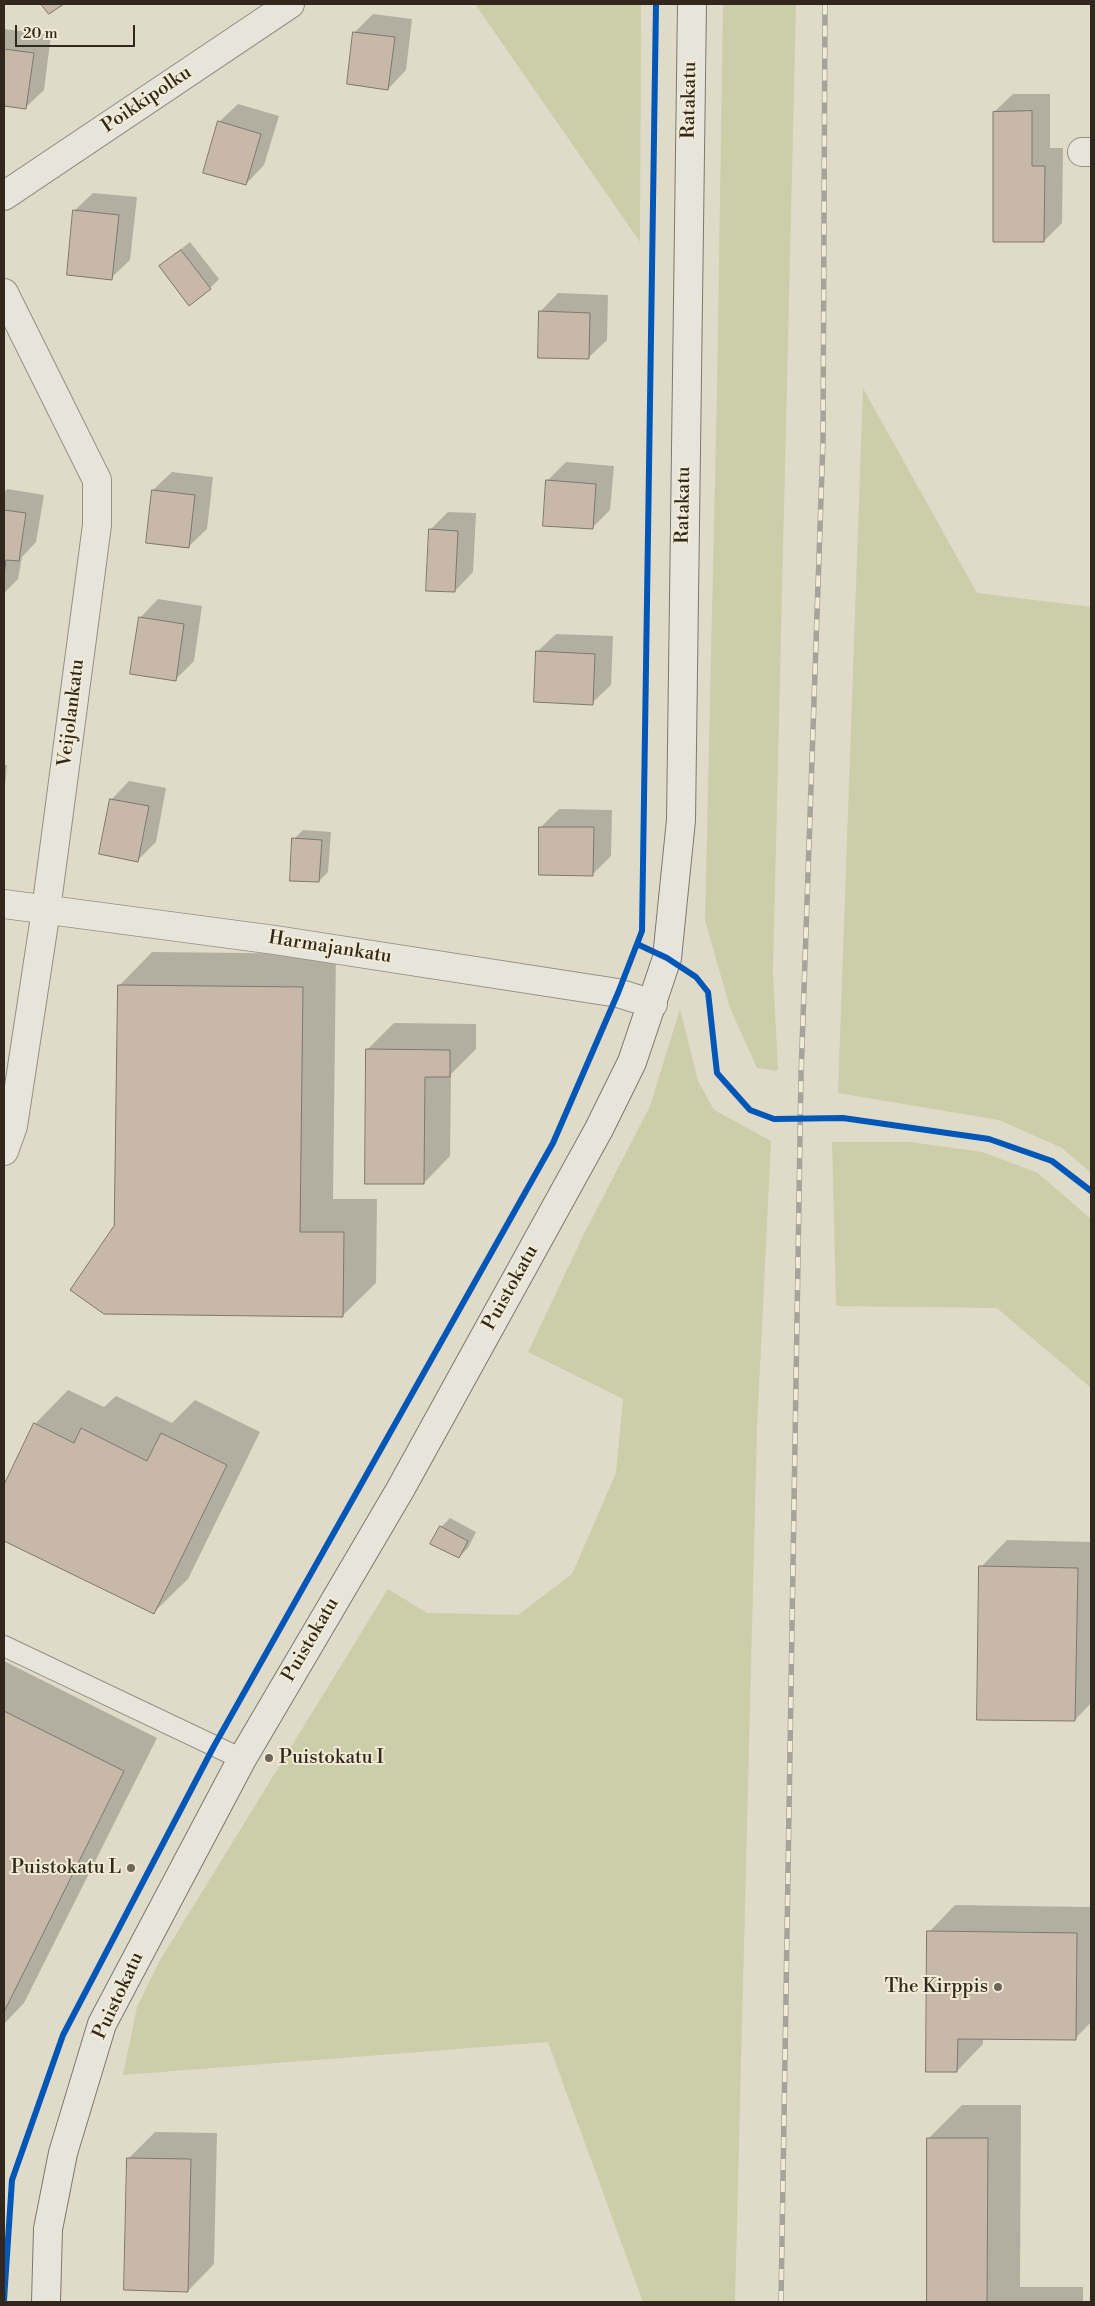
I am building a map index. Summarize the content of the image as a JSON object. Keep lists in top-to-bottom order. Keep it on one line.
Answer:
{"streets":{"street":["Poikkipolku","Ratakatu","Veijolankatu","Harmajankatu","Puistokatu"]},"crossings":[["Ratakatu","Harmajankatu"],["Ratakatu","Puistokatu"],["Veijolankatu","Harmajankatu"],["Harmajankatu","Puistokatu"]],"places":["Puistokatu I","Puistokatu L","The Kirppis"],"scale_bar":"20 m"}
